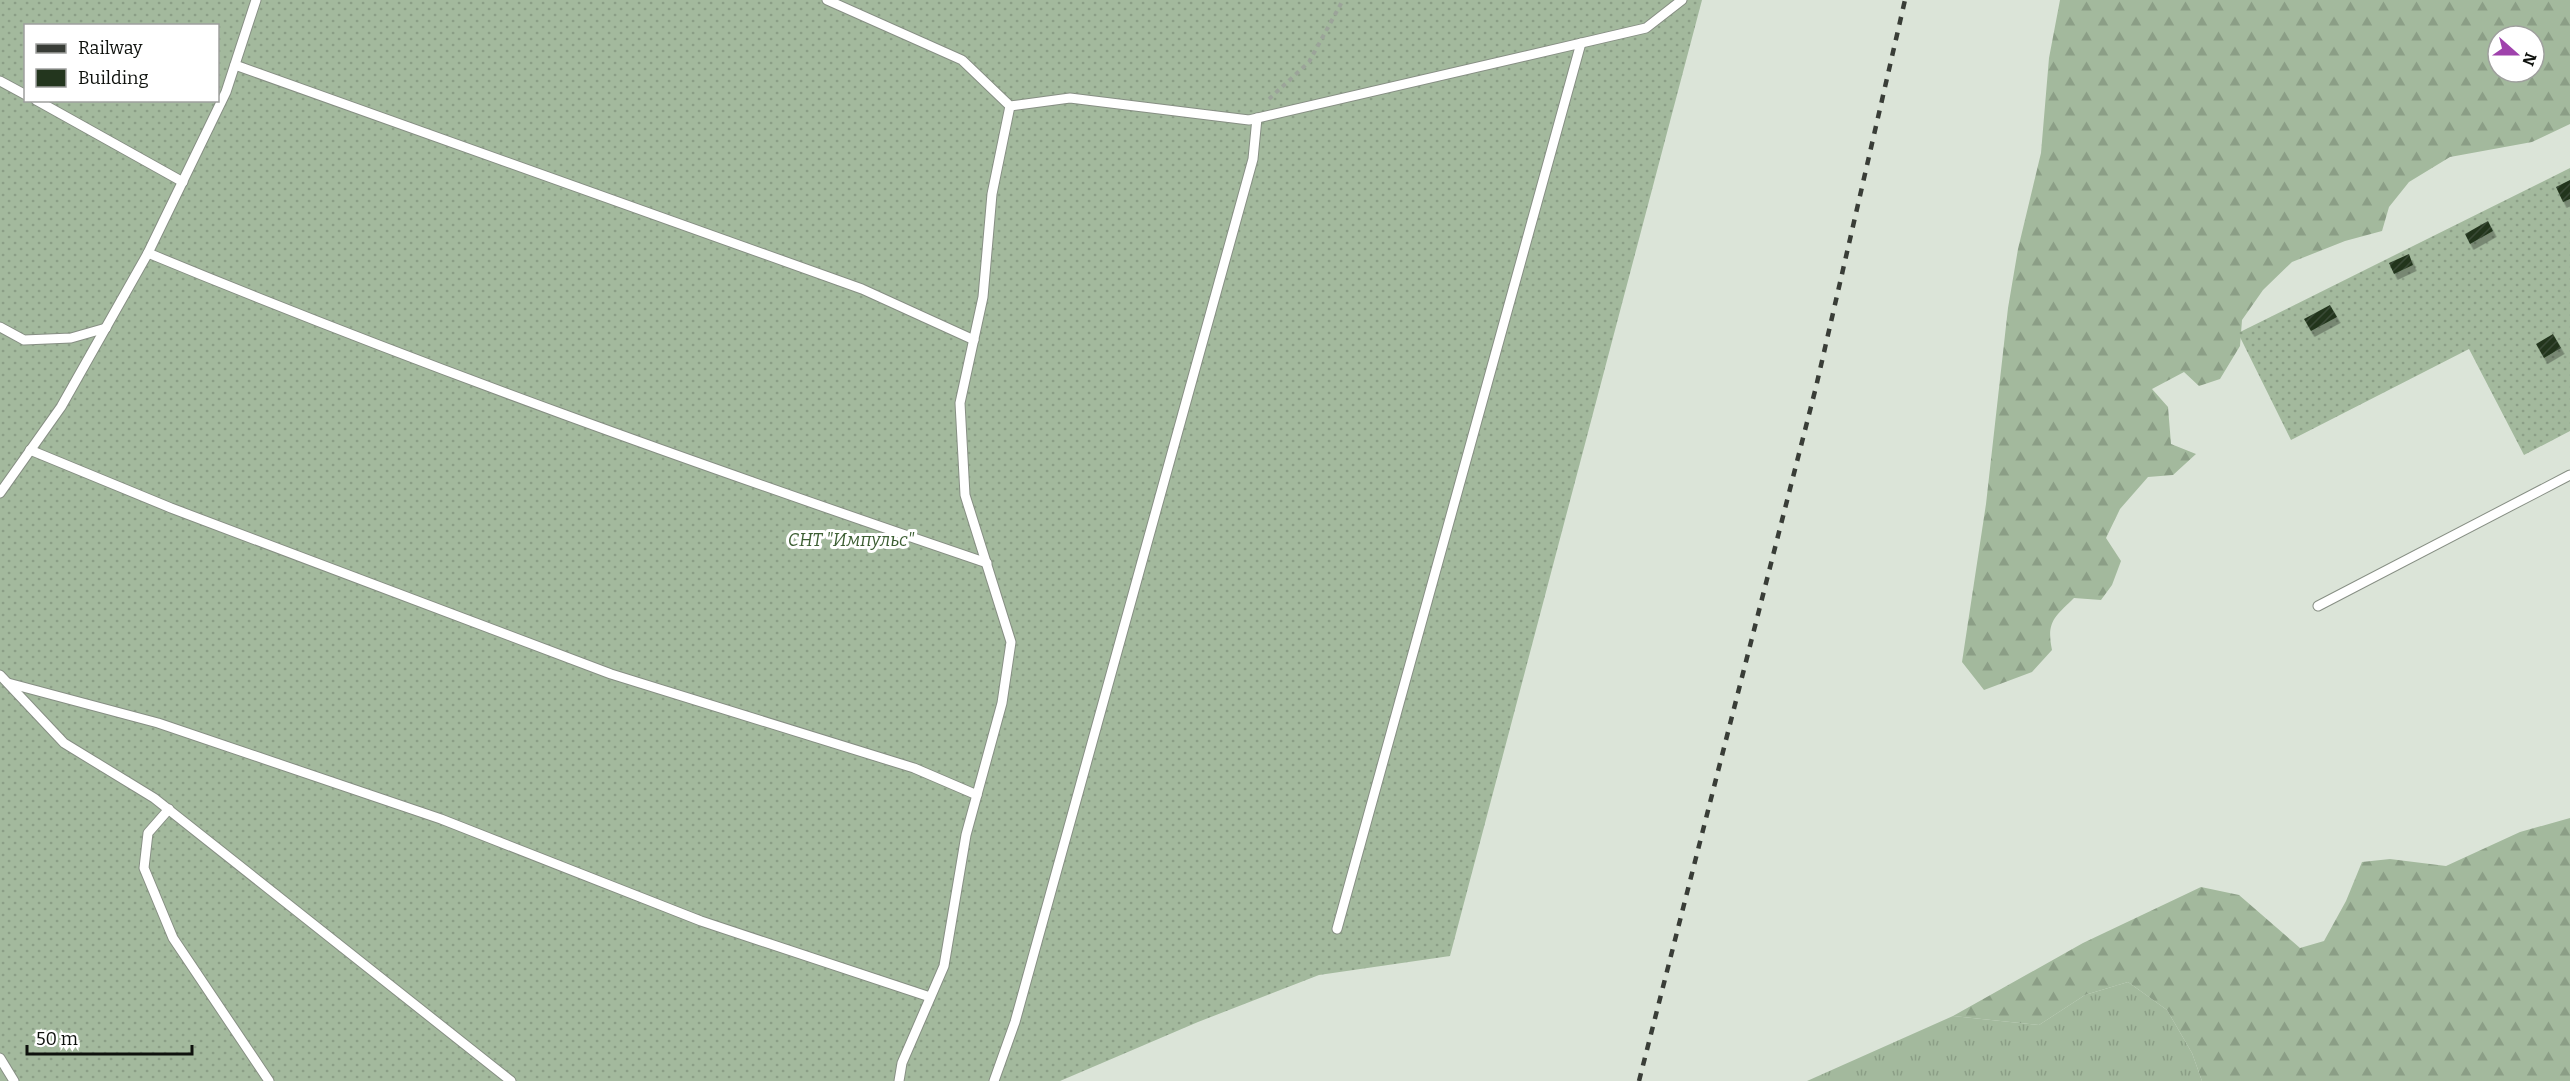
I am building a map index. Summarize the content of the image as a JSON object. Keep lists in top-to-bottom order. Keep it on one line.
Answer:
{"parks":["СНТ \"Импульс\""],"legend":["Railway","Building"],"scale_bar":"50 m","north":"right"}
